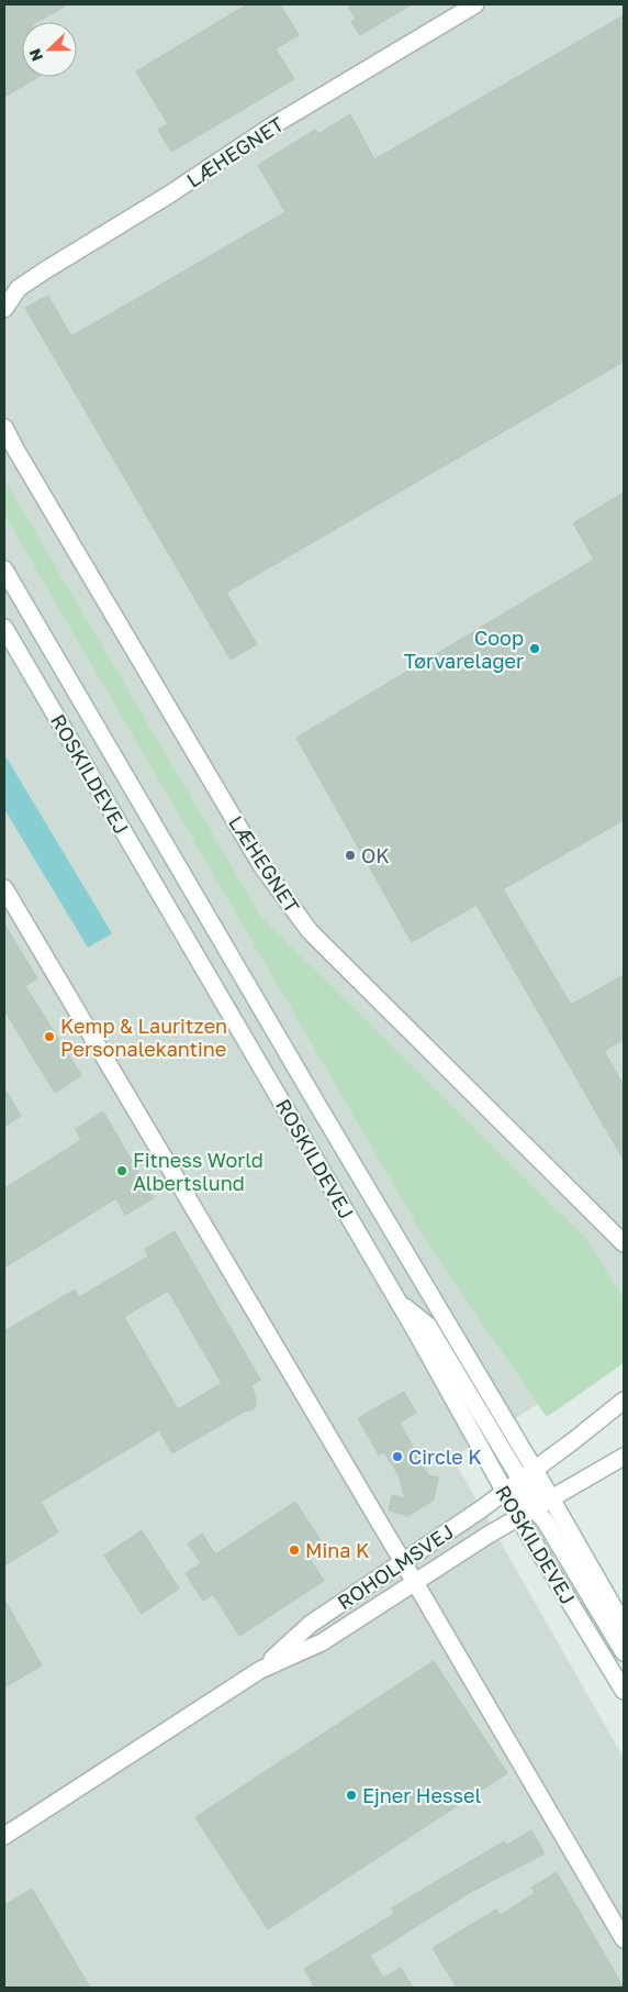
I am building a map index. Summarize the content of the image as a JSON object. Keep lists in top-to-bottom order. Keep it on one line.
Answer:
{"streets":{"street":["LÆHEGNET","ROSKILDEVEJ","ROHOLMSVEJ"]},"crossings":[["ROSKILDEVEJ","ROHOLMSVEJ"]],"places":["Coop Tørvarelager","OK","Kemp & Lauritzen Personalekantine","Fitness World Albertslund","Circle K","Mina K","Ejner Hessel"],"north":"left"}
